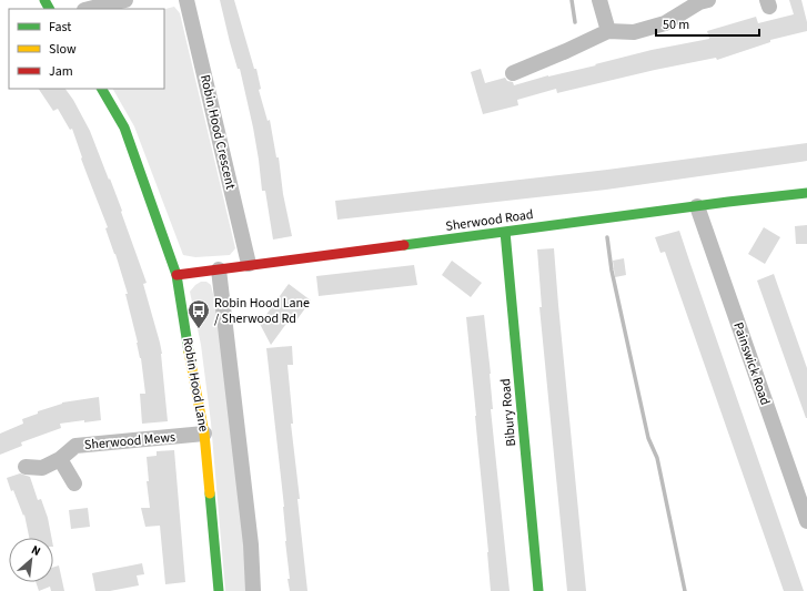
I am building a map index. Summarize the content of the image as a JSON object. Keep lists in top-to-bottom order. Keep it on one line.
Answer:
{"streets":{"street":["Robin Hood Crescent","Sherwood Road","Painswick Road","Robin Hood Lane","Bibury Road","Sherwood Mews"]},"crossings":[["Robin Hood Crescent","Sherwood Road"],["Sherwood Road","Painswick Road"],["Sherwood Road","Robin Hood Lane"],["Sherwood Road","Bibury Road"],["Robin Hood Lane","Sherwood Mews"]],"places":{"bus stop":["Robin Hood Lane / Sherwood Rd"]},"legend":["Fast","Slow","Jam"],"scale_bar":"50 m","north":"top right"}
